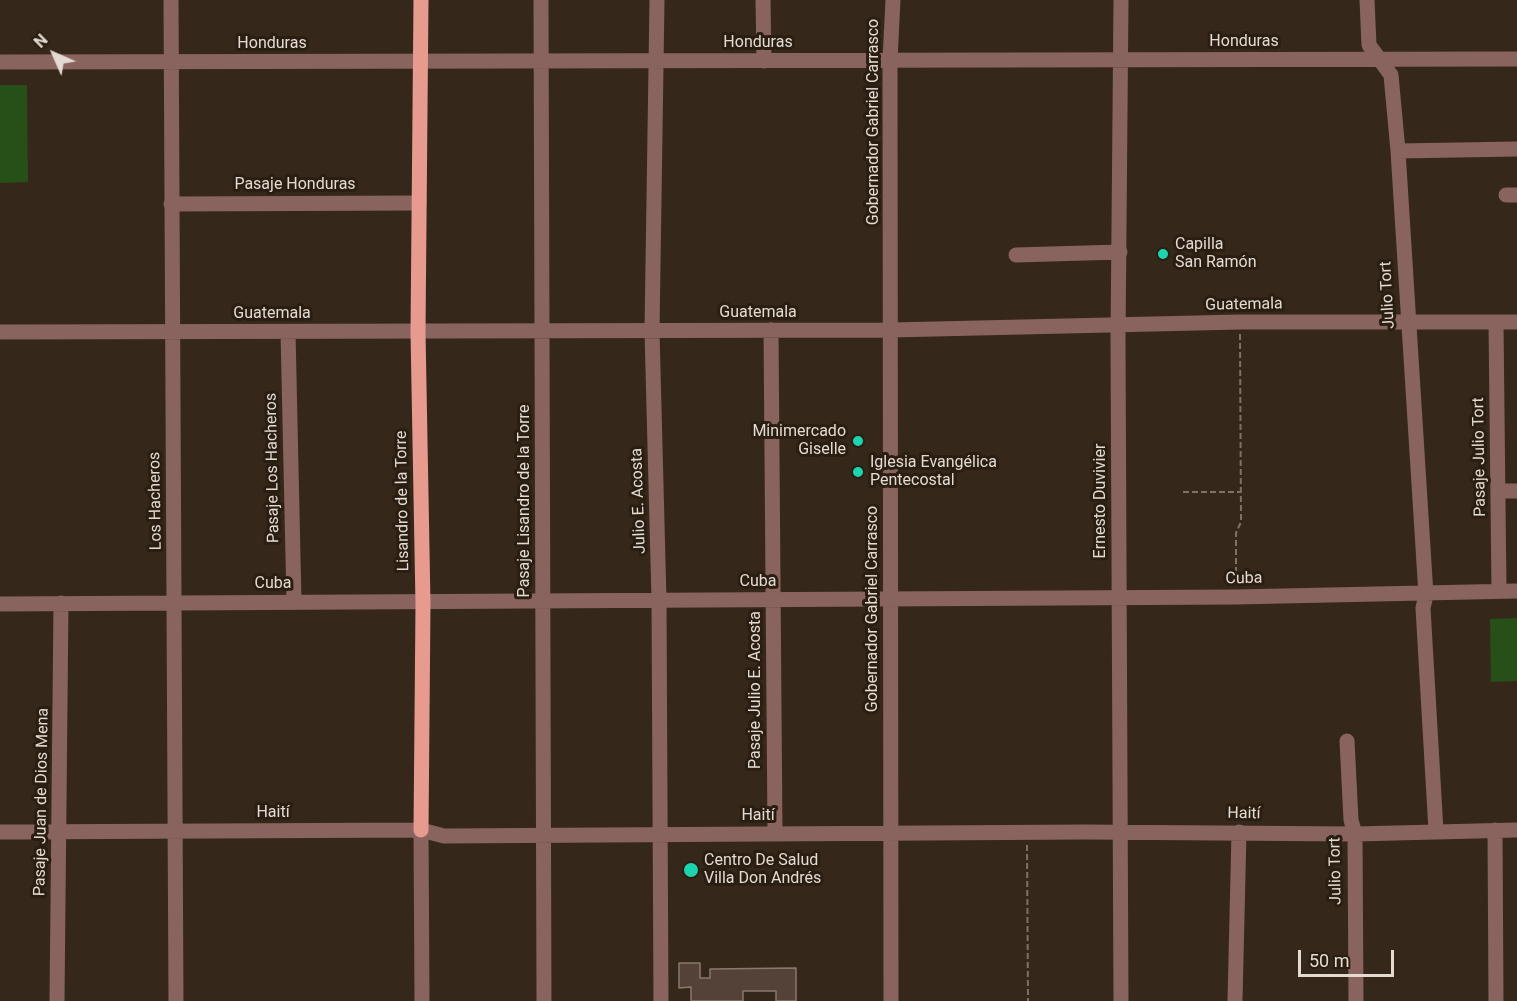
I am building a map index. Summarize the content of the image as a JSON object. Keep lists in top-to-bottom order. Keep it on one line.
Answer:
{"streets":{"main road":["Lisandro de la Torre"],"street":["Honduras","Gobernador Gabriel Carrasco","Pasaje Honduras","Julio Tort","Guatemala","Pasaje Julio Tort","Pasaje Los Hacheros","Los Hacheros","Pasaje Lisandro de la Torre","Julio E. Acosta","Ernesto Duvivier","Cuba","Pasaje Julio E. Acosta","Pasaje Juan de Dios Mena","Haití"]},"crossings":[["Honduras","Gobernador Gabriel Carrasco"],["Honduras","Julio Tort"],["Honduras","Los Hacheros"],["Honduras","Lisandro de la Torre"],["Honduras","Pasaje Lisandro de la Torre"],["Honduras","Julio E. Acosta"],["Honduras","Ernesto Duvivier"],["Gobernador Gabriel Carrasco","Guatemala"],["Gobernador Gabriel Carrasco","Cuba"],["Gobernador Gabriel Carrasco","Haití"],["Pasaje Honduras","Los Hacheros"],["Pasaje Honduras","Lisandro de la Torre"],["Julio Tort","Guatemala"],["Julio Tort","Cuba"],["Julio Tort","Haití"],["Guatemala","Pasaje Julio Tort"],["Guatemala","Pasaje Los Hacheros"],["Guatemala","Los Hacheros"],["Guatemala","Lisandro de la Torre"],["Guatemala","Pasaje Lisandro de la Torre"],["Guatemala","Julio E. Acosta"],["Guatemala","Ernesto Duvivier"],["Guatemala","Pasaje Julio E. Acosta"],["Pasaje Julio Tort","Cuba"],["Pasaje Los Hacheros","Cuba"],["Los Hacheros","Cuba"],["Los Hacheros","Haití"],["Lisandro de la Torre","Cuba"],["Lisandro de la Torre","Haití"],["Pasaje Lisandro de la Torre","Cuba"],["Pasaje Lisandro de la Torre","Haití"],["Julio E. Acosta","Cuba"],["Julio E. Acosta","Haití"],["Ernesto Duvivier","Cuba"],["Ernesto Duvivier","Haití"],["Cuba","Pasaje Julio E. Acosta"],["Cuba","Pasaje Juan de Dios Mena"],["Pasaje Julio E. Acosta","Haití"],["Pasaje Juan de Dios Mena","Haití"]],"places":["Capilla San Ramón","Minimercado Giselle","Iglesia Evangélica Pentecostal","Centro De Salud Villa Don Andrés"],"scale_bar":"50 m","north":"top left"}
